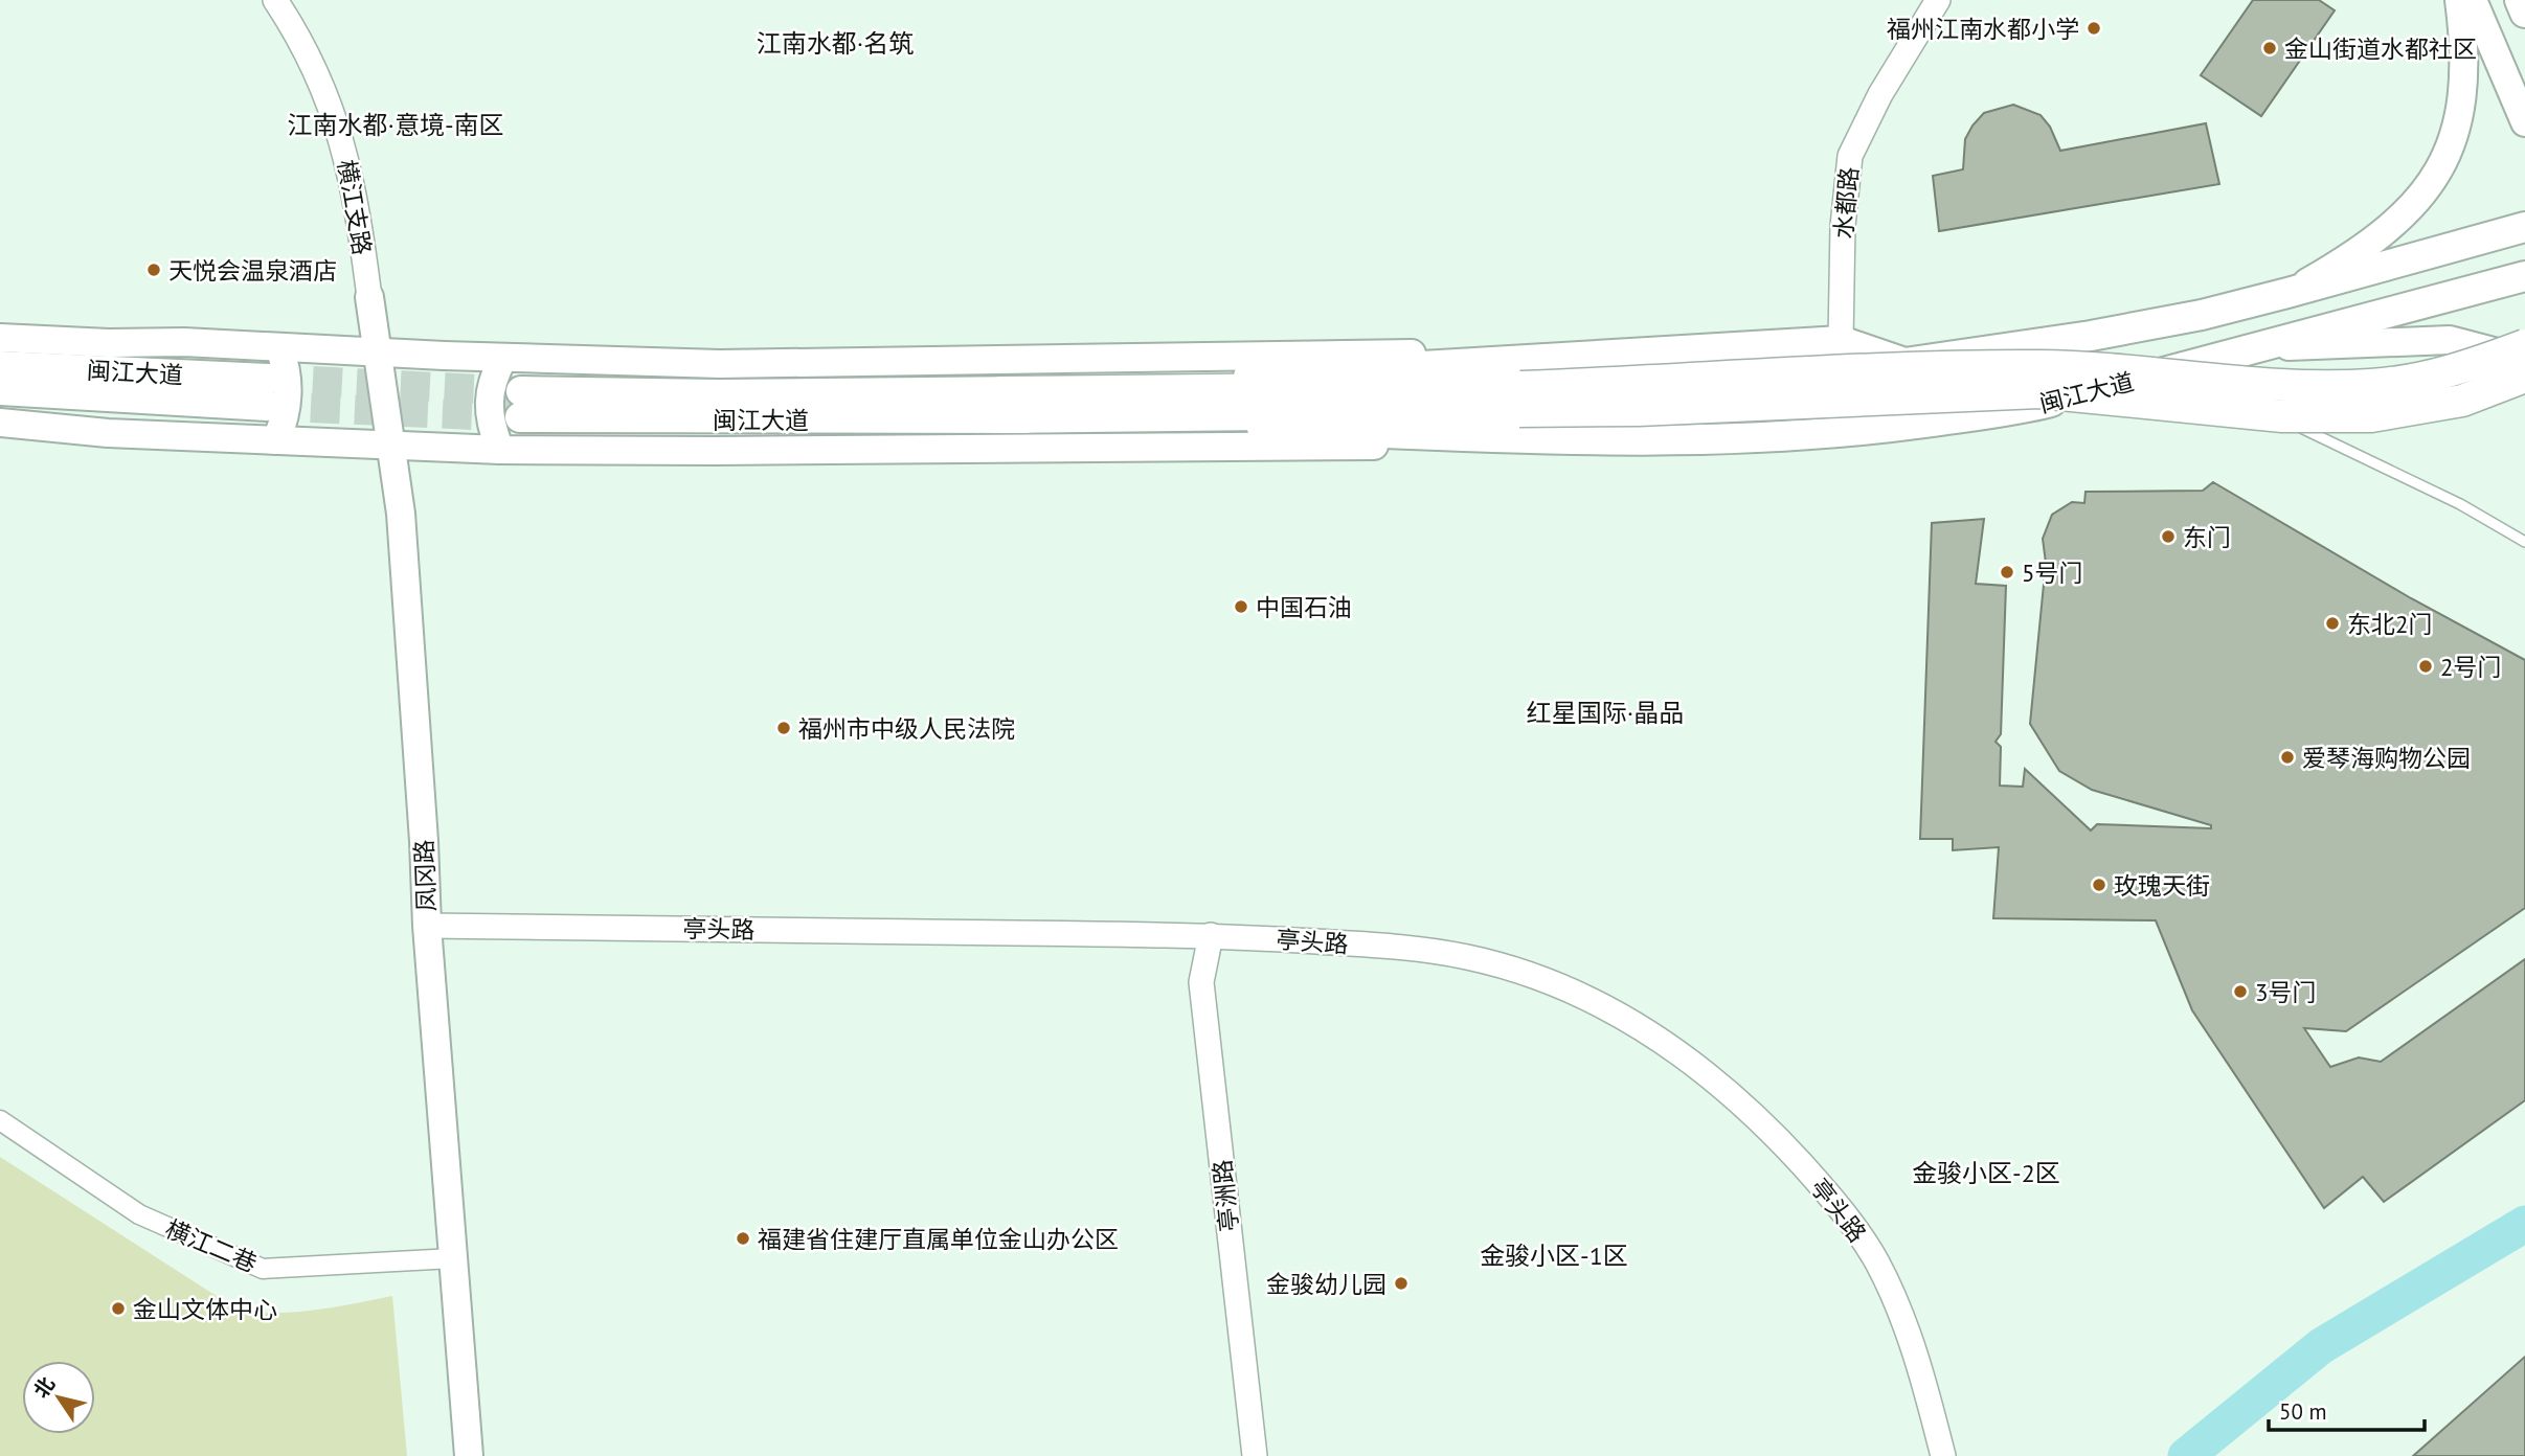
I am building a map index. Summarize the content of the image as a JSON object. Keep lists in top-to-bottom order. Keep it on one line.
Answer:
{"streets":{"main road":["闽江大道","凤冈路"],"street":["水都路","横江支路","亭头路","亭洲路","横江二巷"]},"crossings":[["横江支路","凤冈路"],["凤冈路","亭头路"],["凤冈路","横江二巷"],["亭头路","亭洲路"]],"districts":["江南水都·名筑","江南水都·意境-南区","红星国际·晶品","金骏小区-2区","金骏小区-1区"],"places":["福州江南水都小学","金山街道水都社区","天悦会温泉酒店","东门","5号门","中国石油","东北2门","2号门","福州市中级人民法院","爱琴海购物公园","玫瑰天街","3号门","福建省住建厅直属单位金山办公区","金骏幼儿园","金山文体中心"],"scale_bar":"50 m","north":"top left"}
